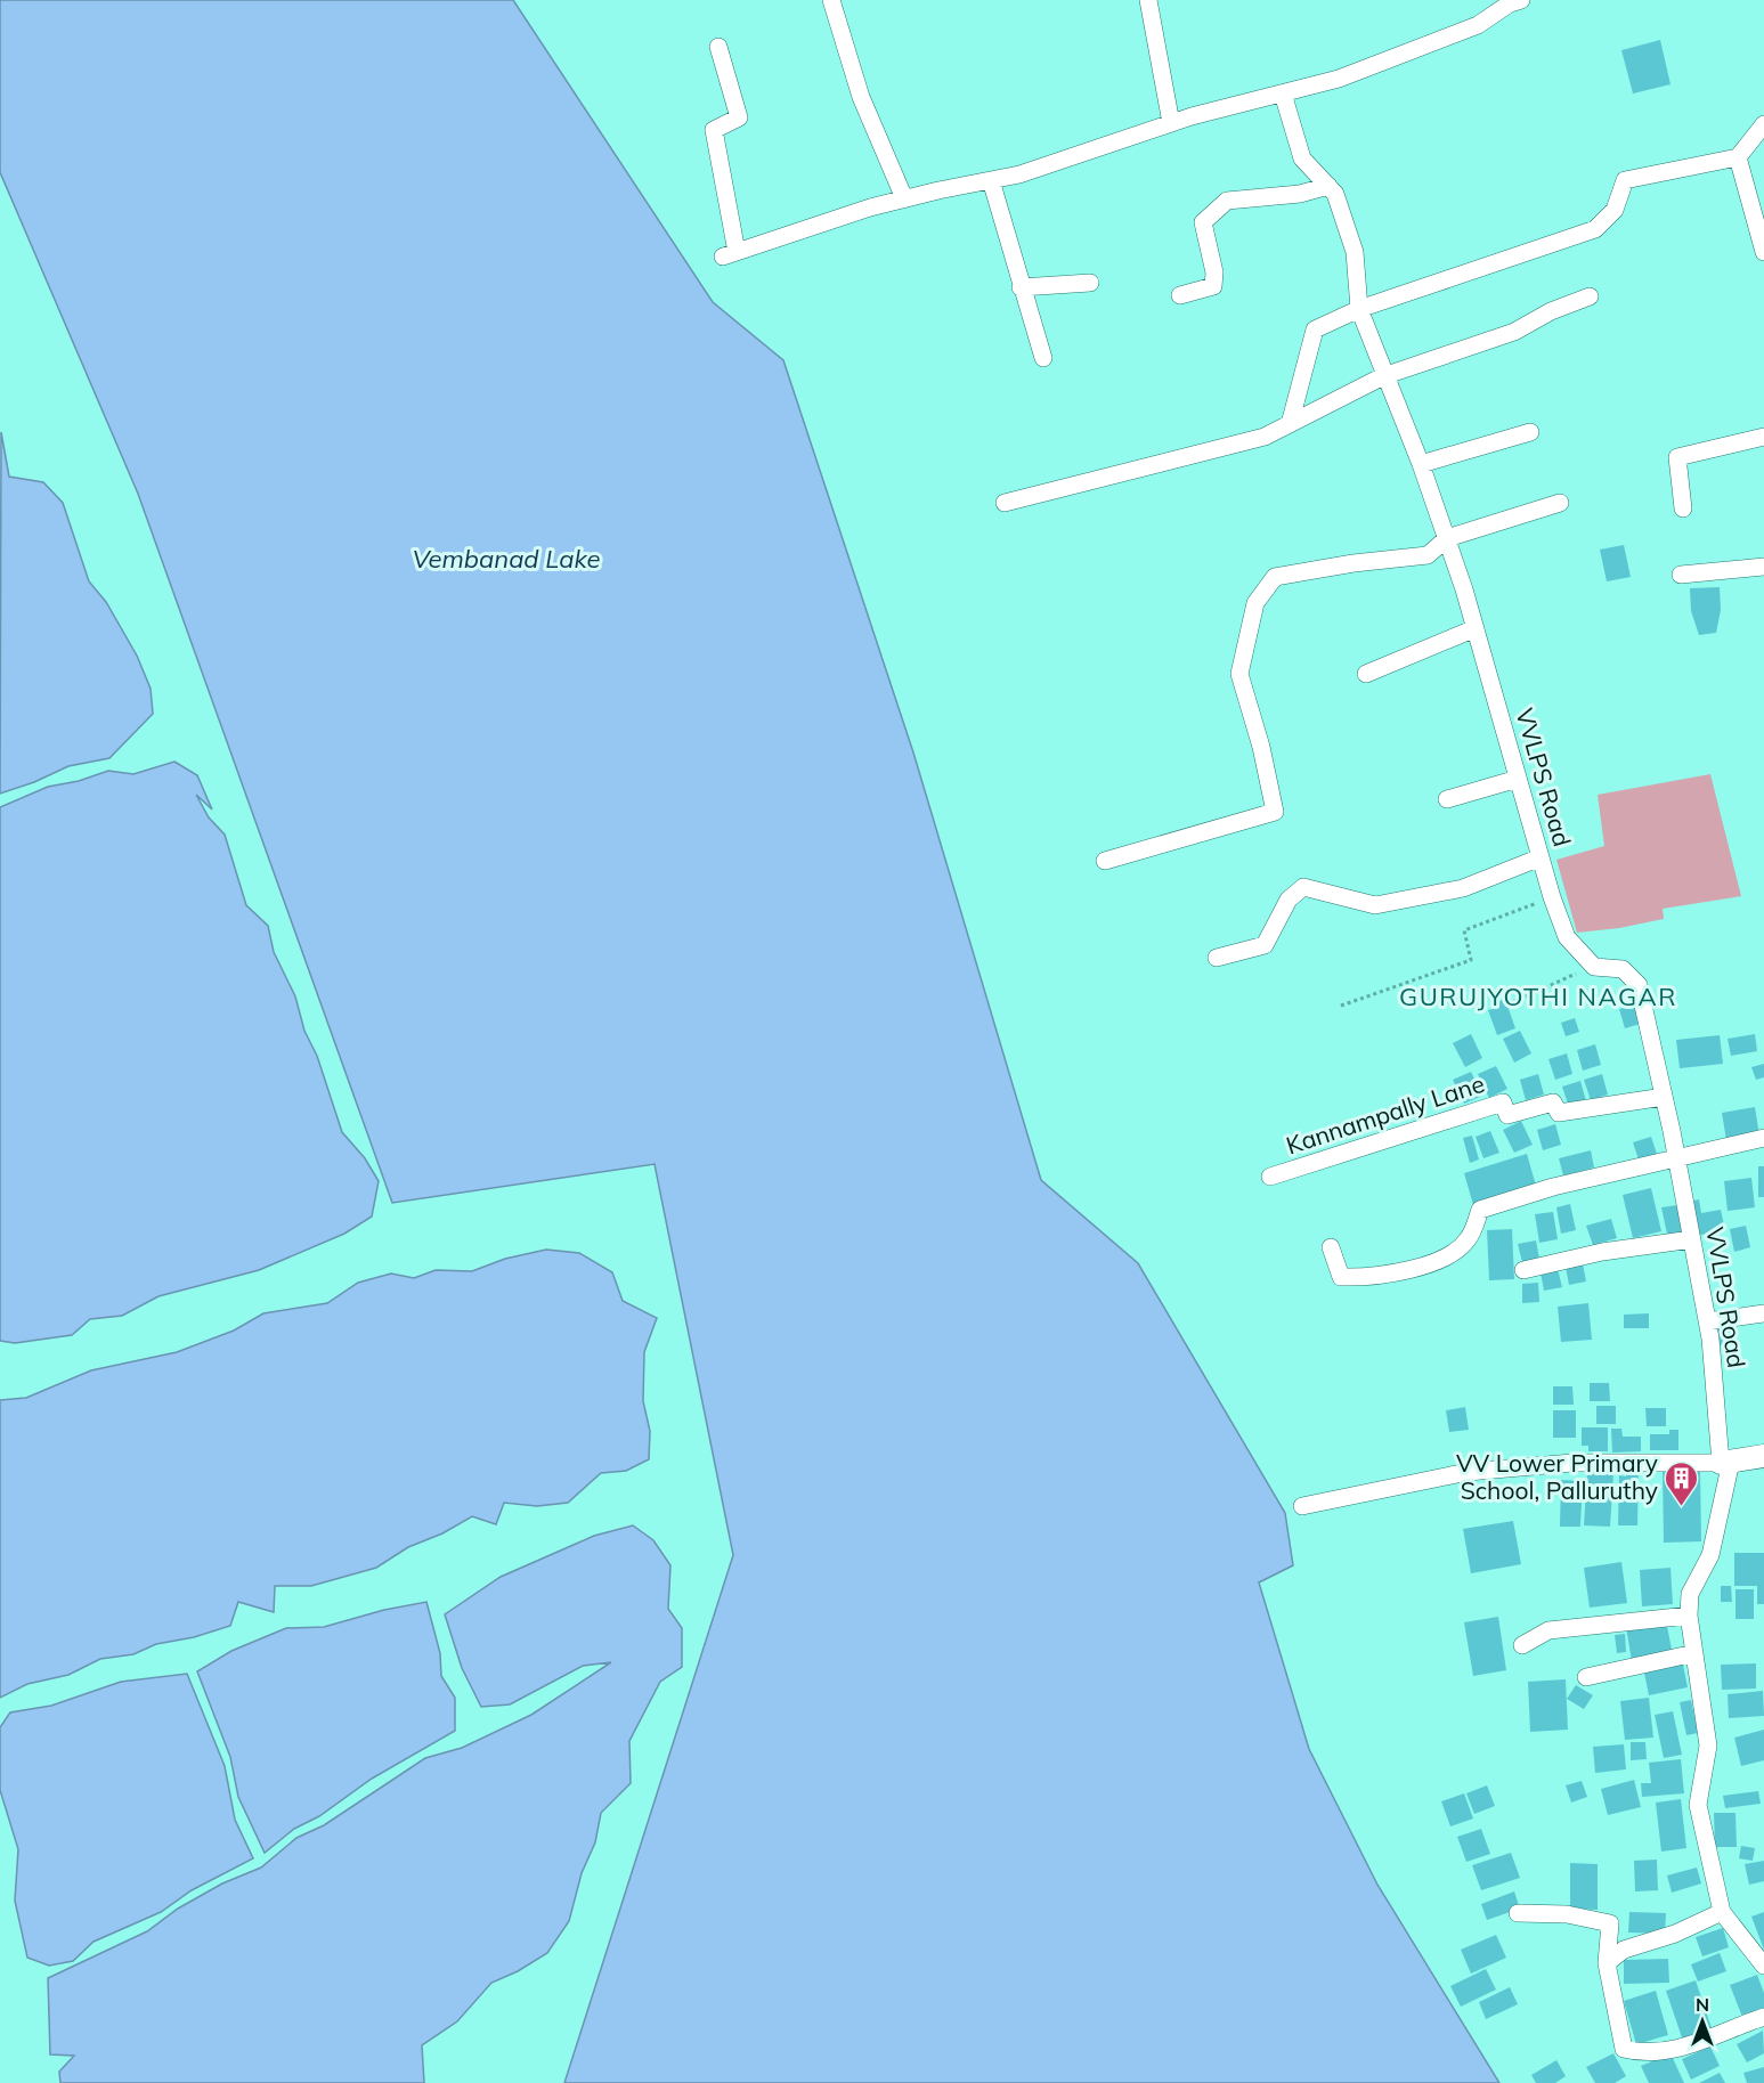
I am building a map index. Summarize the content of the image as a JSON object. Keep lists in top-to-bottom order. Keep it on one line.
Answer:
{"streets":{"street":["VVLPS Road","Kannampally Lane"]},"crossings":[["VVLPS Road","Kannampally Lane"]],"districts":["GURUJYOTHI NAGAR"],"water":["Vembanad Lake"],"places":{"building":["VV Lower Primary School, Palluruthy"]},"north":"top"}
